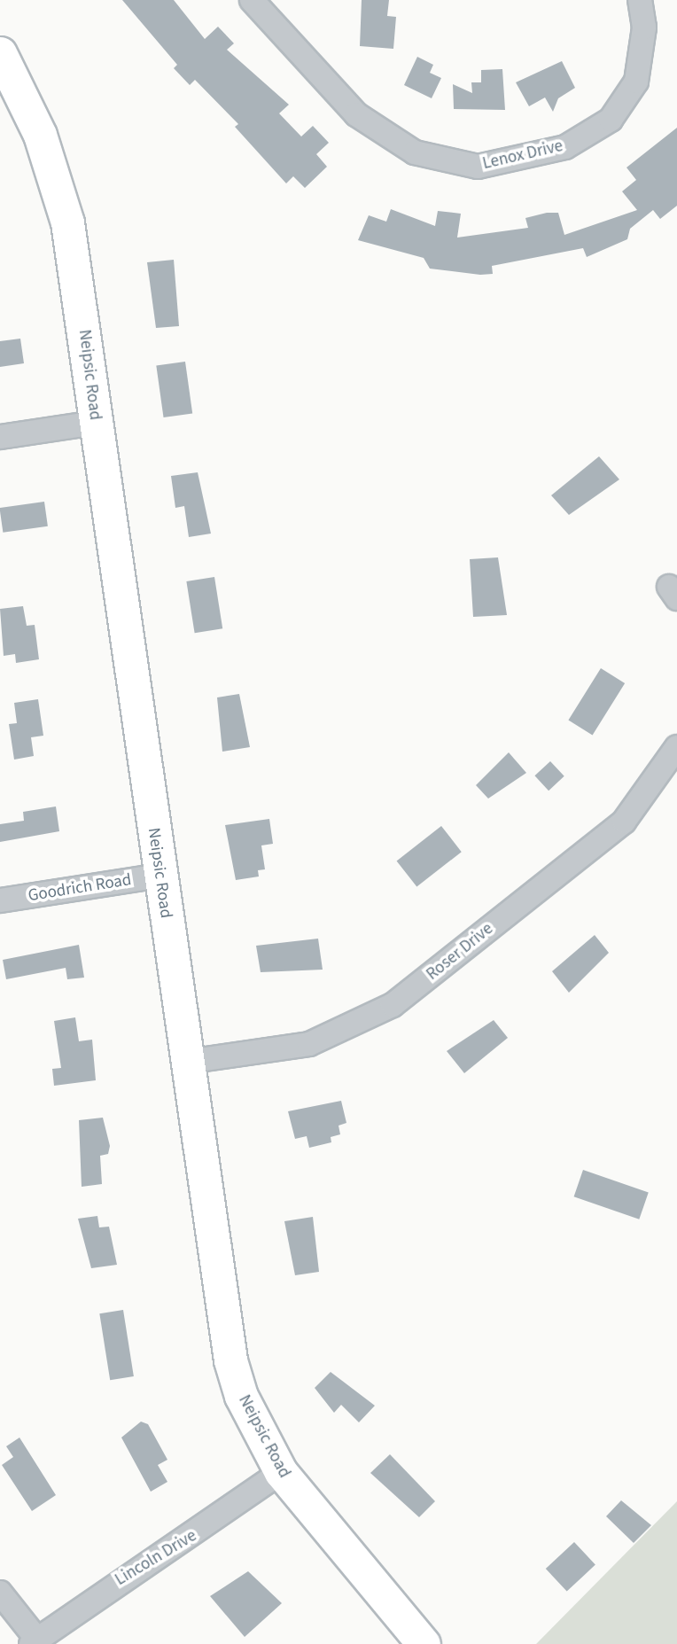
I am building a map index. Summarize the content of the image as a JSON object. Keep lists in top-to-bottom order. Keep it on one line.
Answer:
{"streets":{"street":["Lenox Drive","Neipsic Road","Goodrich Road","Roser Drive","Lincoln Drive"]},"crossings":[["Neipsic Road","Goodrich Road"],["Neipsic Road","Roser Drive"],["Neipsic Road","Lincoln Drive"]]}
